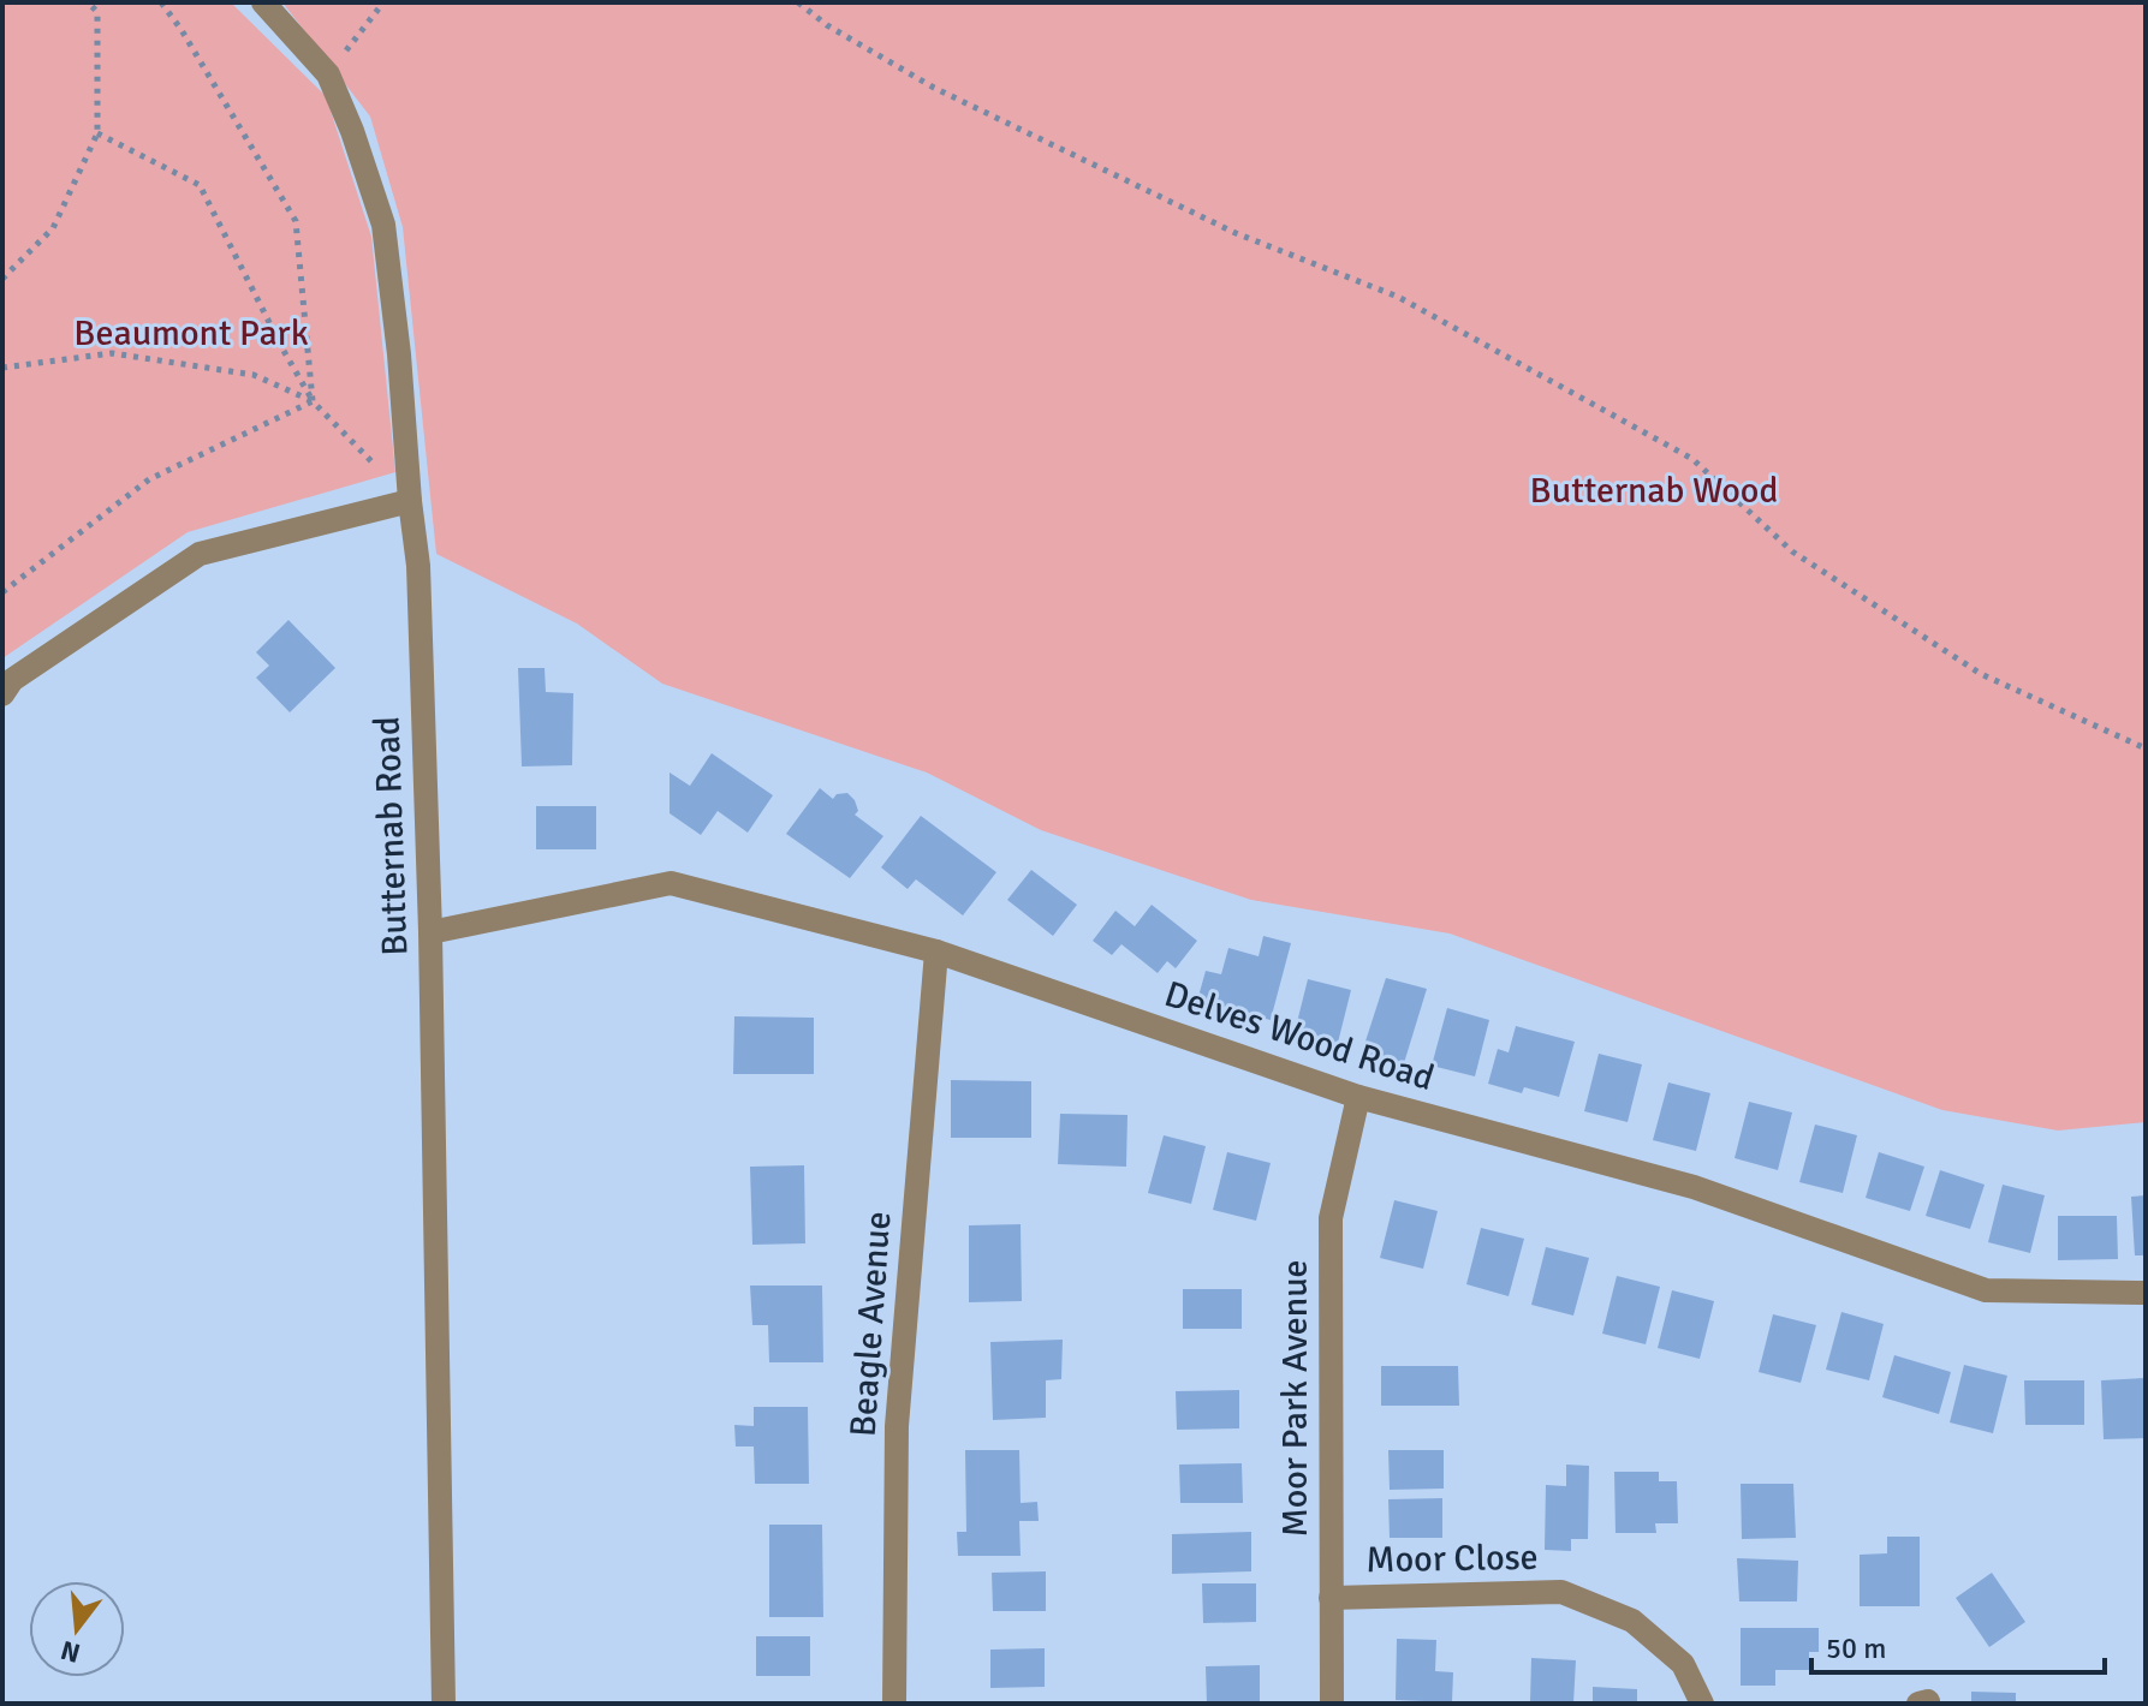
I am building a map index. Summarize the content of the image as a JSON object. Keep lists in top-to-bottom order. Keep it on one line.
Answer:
{"streets":{"street":["Butternab Road","Delves Wood Road","Beagle Avenue","Moor Park Avenue","Moor Close"]},"crossings":[["Butternab Road","Delves Wood Road"],["Delves Wood Road","Beagle Avenue"],["Delves Wood Road","Moor Park Avenue"],["Moor Park Avenue","Moor Close"]],"parks":["Beaumont Park","Butternab Wood"],"scale_bar":"50 m","north":"bottom"}
